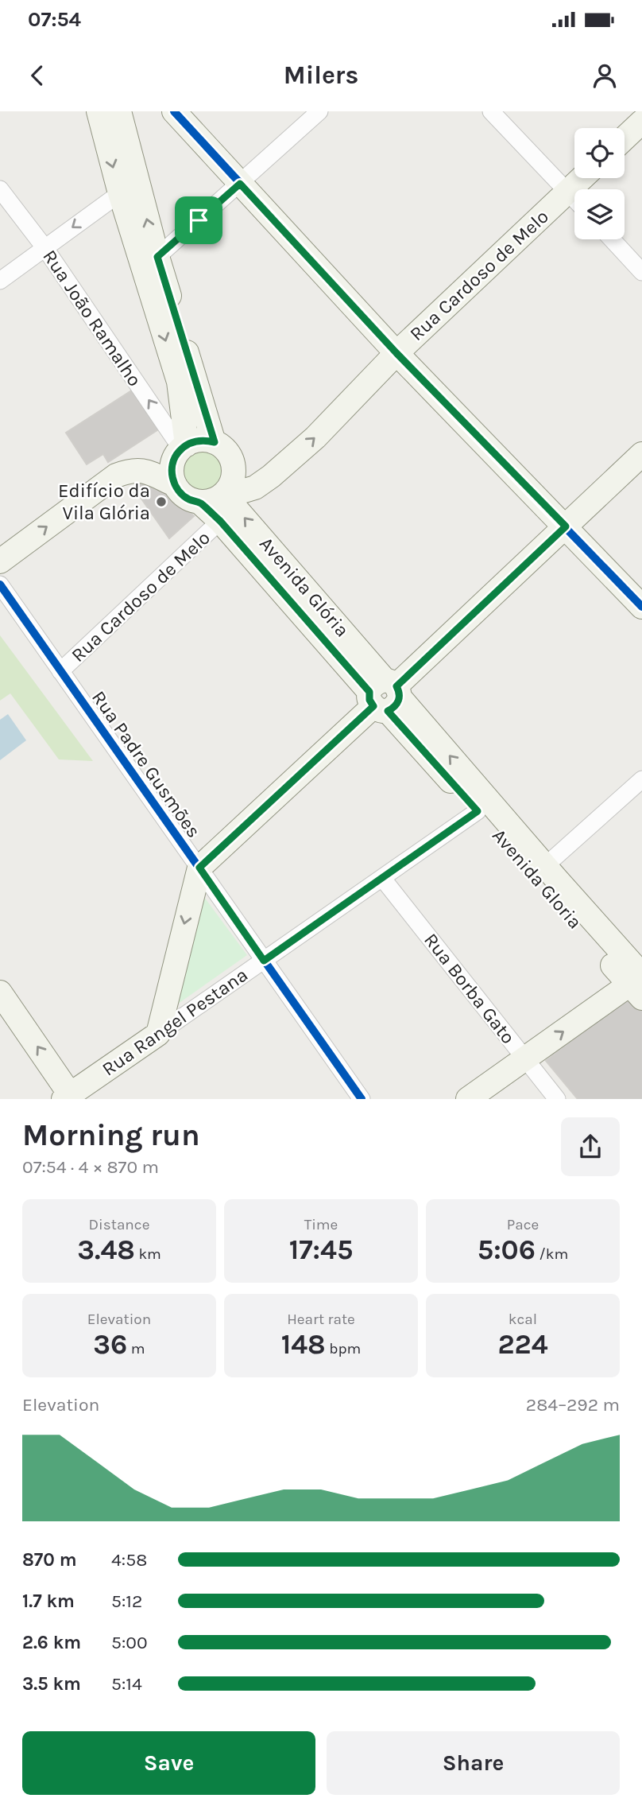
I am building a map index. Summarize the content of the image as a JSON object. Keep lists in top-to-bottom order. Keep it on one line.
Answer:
{"streets":{"main road":["Rua Cardoso de Melo","Avenida Glória","Avenida Gloria","Rua Rangel Pestana"],"street":["Rua João Ramalho","Rua Padre Gusmões","Rua Borba Gato"]},"crossings":[["Rua Cardoso de Melo","Rua João Ramalho"],["Rua Cardoso de Melo","Avenida Glória"],["Rua Cardoso de Melo","Rua Padre Gusmões"],["Rua Cardoso de Melo","Avenida Gloria"],["Rua João Ramalho","Avenida Glória"],["Rua João Ramalho","Avenida Gloria"],["Avenida Glória","Avenida Gloria"],["Rua Padre Gusmões","Rua Rangel Pestana"],["Avenida Gloria","Rua Rangel Pestana"],["Rua Borba Gato","Rua Rangel Pestana"]],"one_way":["Rua João Ramalho","Avenida Glória"],"places":["Edifício da Vila Glória"],"page":{"status":"07:54","header":"Milers","heading":["Morning run","07:54 · 4 × 870 m"],"stats":[["Distance","3.48 km"],["Time","17:45"],["Pace","5:06 /km"],["Elevation","36 m"],["Heart rate","148 bpm"],["kcal","224"]],"chart":["Elevation","284–292 m"],"list":[{"name":"870 m","note":"4:58"},{"name":"1.7 km","note":"5:12"},{"name":"2.6 km","note":"5:00"},{"name":"3.5 km","note":"5:14"}],"buttons":["Save","Share"]}}
